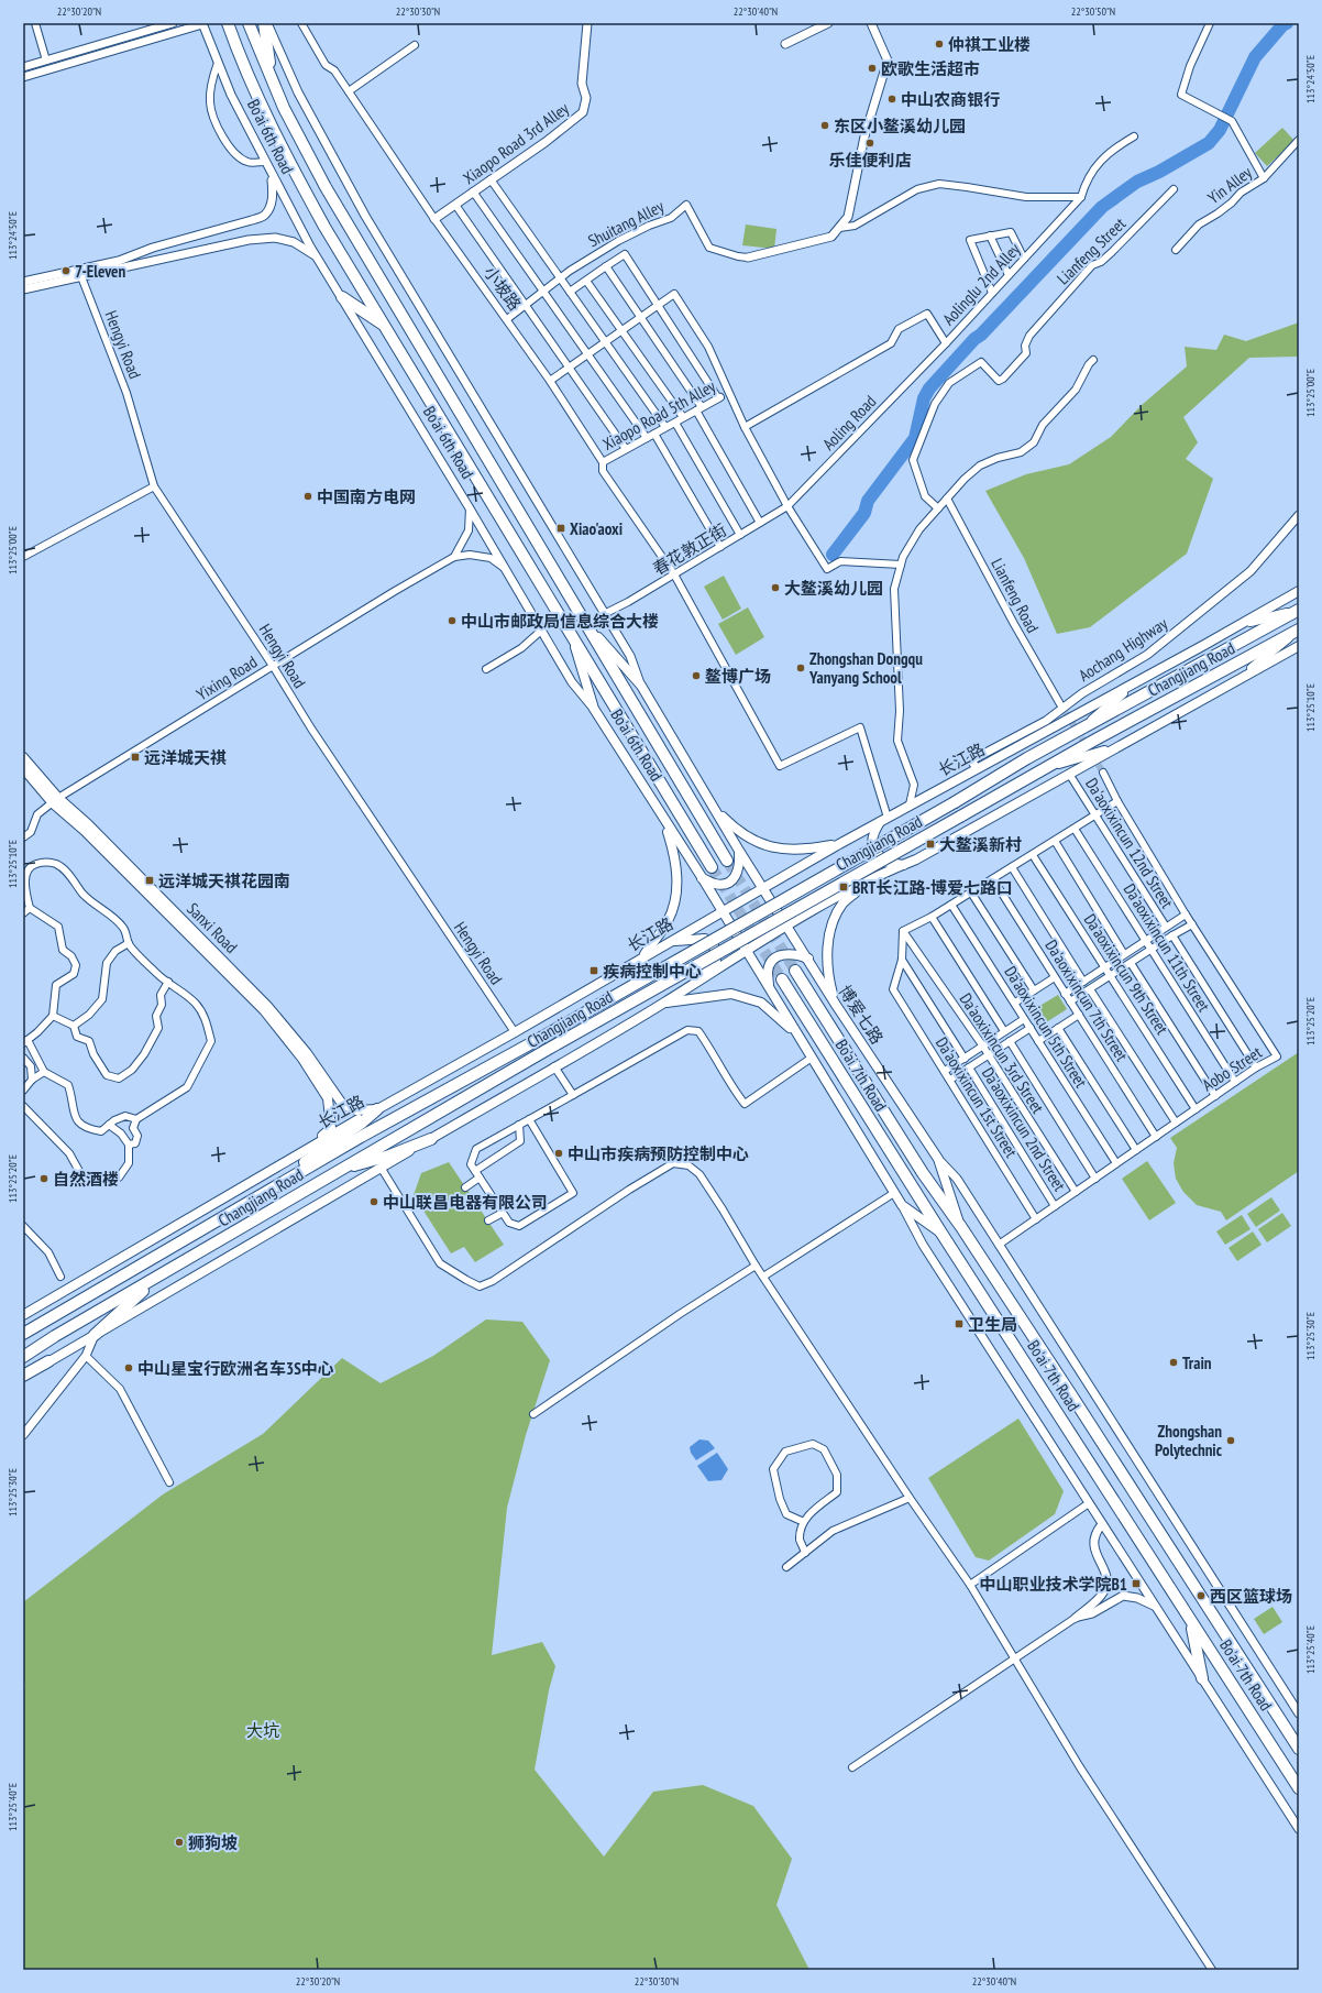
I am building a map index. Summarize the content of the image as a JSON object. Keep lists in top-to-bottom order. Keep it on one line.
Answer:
{"streets":{"highway":["Bo'ai 6th Road","Changjiang Road","Bo'ai 7th Road"],"main road":["长江路","Sanxi Road","博爱七路"],"street":["Xiaopo Road 3rd Alley","Yin Alley","Shuitang Alley","Lianfeng Street","Aolinglu 2nd Alley","小坡路","Hengyi Road","Xiaopo Road 5th Alley","Aoling Road","春花敦正街","Lianfeng Road","Aochang Highway","Yixing Road","Da'aoxixincun 12nd Street","Da'aoxixincun 11th Street","Da'aoxixincun 9th Street","Da'aoxixincun 7th Street","Da'aoxixincun 5th Street","Da'aoxixincun 3rd Street","Aobo Street","Da'aoxixincun 1st Street","Da'aoxixincun 2nd Street"]},"crossings":[["Bo'ai 6th Road","春花敦正街"],["Bo'ai 6th Road","Yixing Road"],["Bo'ai 6th Road","长江路"],["Bo'ai 6th Road","博爱七路"],["Bo'ai 6th Road","Bo'ai 7th Road"],["Xiaopo Road 3rd Alley","小坡路"],["Shuitang Alley","小坡路"],["Aolinglu 2nd Alley","Aoling Road"],["小坡路","Xiaopo Road 5th Alley"],["小坡路","春花敦正街"],["小坡路","长江路"],["Hengyi Road","Yixing Road"],["Hengyi Road","长江路"],["Aoling Road","春花敦正街"],["Aochang Highway","长江路"],["Yixing Road","Sanxi Road"],["长江路","Sanxi Road"],["Da'aoxixincun 11th Street","Aobo Street"],["Da'aoxixincun 9th Street","Aobo Street"],["Da'aoxixincun 7th Street","Aobo Street"],["博爱七路","Bo'ai 7th Road"],["Da'aoxixincun 5th Street","Aobo Street"],["Da'aoxixincun 3rd Street","Aobo Street"],["Aobo Street","Da'aoxixincun 1st Street"],["Aobo Street","Da'aoxixincun 2nd Street"]],"parks":["大坑"],"places":{"other":["仲祺工业楼","欧歌生活超市","中山农商银行","东区小鳌溪幼儿园","乐佳便利店","7-Eleven","中国南方电网","大鳌溪幼儿园","中山市邮政局信息综合大楼","Zhongshan Dongqu Yanyang School","鳌博广场","中山市疾病预防控制中心","自然酒楼","中山联昌电器有限公司","Train","中山星宝行欧洲名车3S中心","Zhongshan Polytechnic","西区篮球场","狮狗坡"],"transit":["Xiao'aoxi","远洋城天祺","大鳌溪新村","远洋城天祺花园南","BRT长江路-博爱七路口","疾病控制中心","卫生局","中山职业技术学院B1"]},"coordinates":["22°30'20\"N","22°30'30\"N","22°30'40\"N","22°30'50\"N","113°24'50\"E","113°25'00\"E","113°25'10\"E","113°25'20\"E","113°25'30\"E","113°25'40\"E"]}
